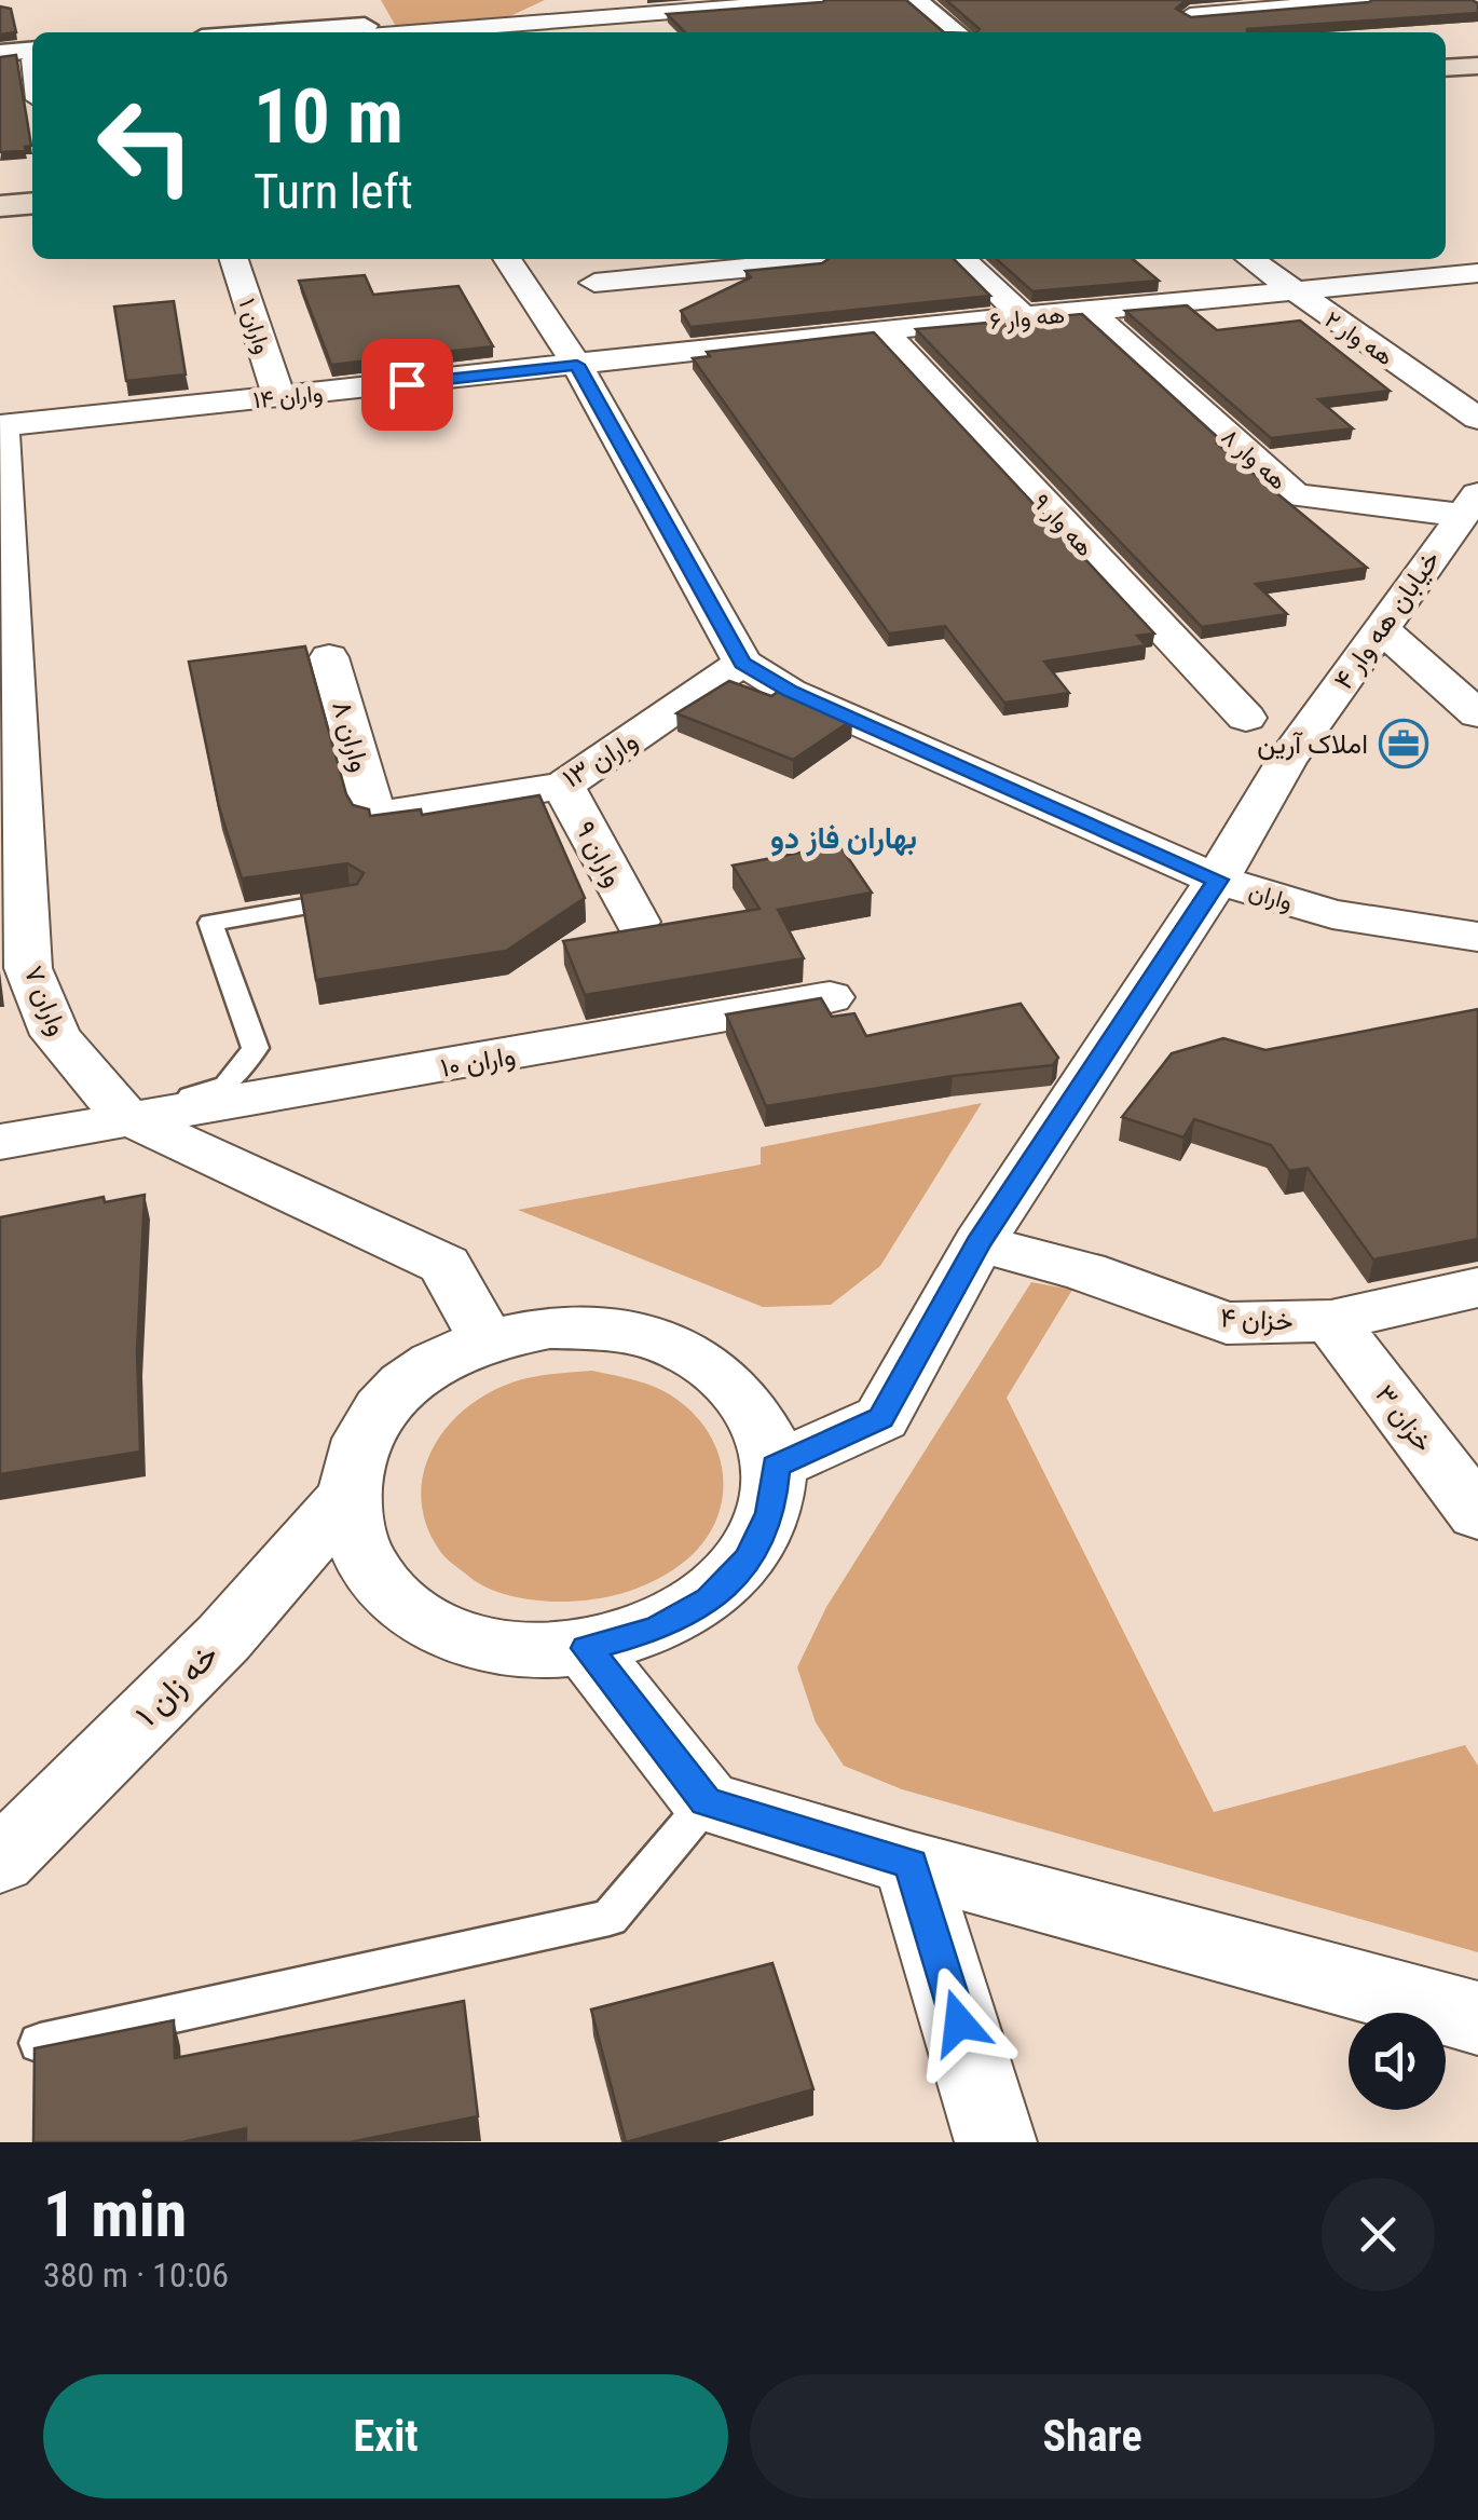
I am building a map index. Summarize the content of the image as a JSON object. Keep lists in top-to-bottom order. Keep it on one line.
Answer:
{"streets":{"street":["هه وار ۶","واران ۱","هه وار ۲","واران ۱۴","هه وار ۸","هه وار ۹","خیابان هه وار ۴","واران ۸","واران ۱۳","واران ۹","واران","واران ۷","واران ۱۰","خزان ۴","خزان ۳","خه زان ۱"]},"crossings":[["هه وار ۶","هه وار ۲"],["هه وار ۶","واران ۱۴"],["هه وار ۶","هه وار ۸"],["هه وار ۶","هه وار ۹"],["واران ۱","واران ۱۴"],["واران ۱۴","واران ۷"],["هه وار ۸","خیابان هه وار ۴"],["خیابان هه وار ۴","واران"],["خیابان هه وار ۴","واران ۷"],["خیابان هه وار ۴","خزان ۴"],["خیابان هه وار ۴","خه زان ۱"],["واران ۸","واران ۱۳"],["واران ۱۳","واران ۹"],["واران ۱۳","واران"],["واران ۷","واران ۱۰"],["واران ۷","خه زان ۱"],["خزان ۴","خزان ۳"]],"districts":["بهاران فاز دو"],"places":{"office":["املاک آرین"]},"page":{"turn":["10 m","Turn left"],"heading":["1 min","380 m · 10:06"],"buttons":["Exit","Share"]}}
